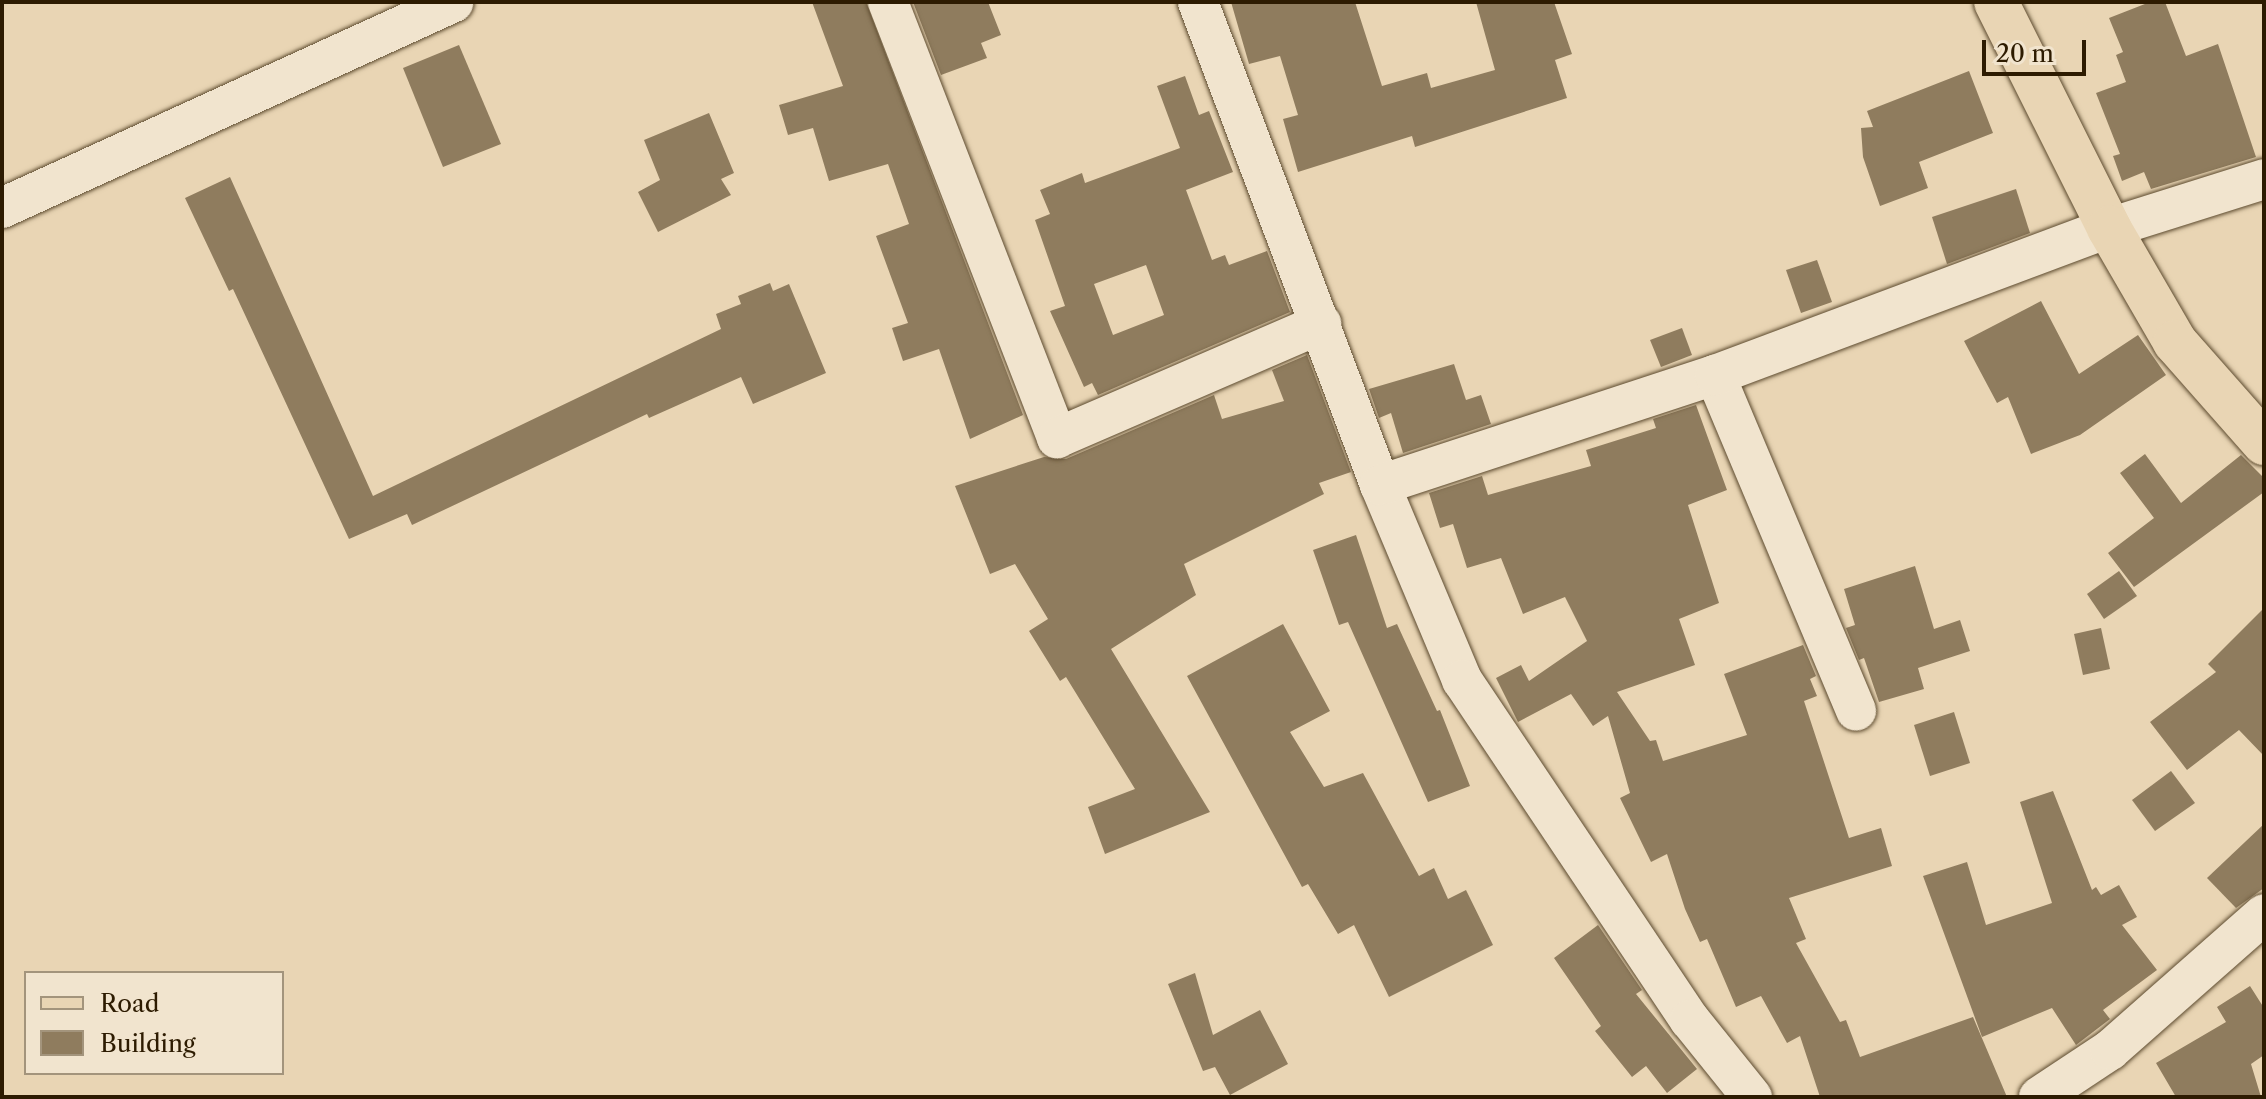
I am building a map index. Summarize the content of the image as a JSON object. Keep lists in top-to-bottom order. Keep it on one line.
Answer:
{"legend":["Road","Building"],"scale_bar":"20 m"}
